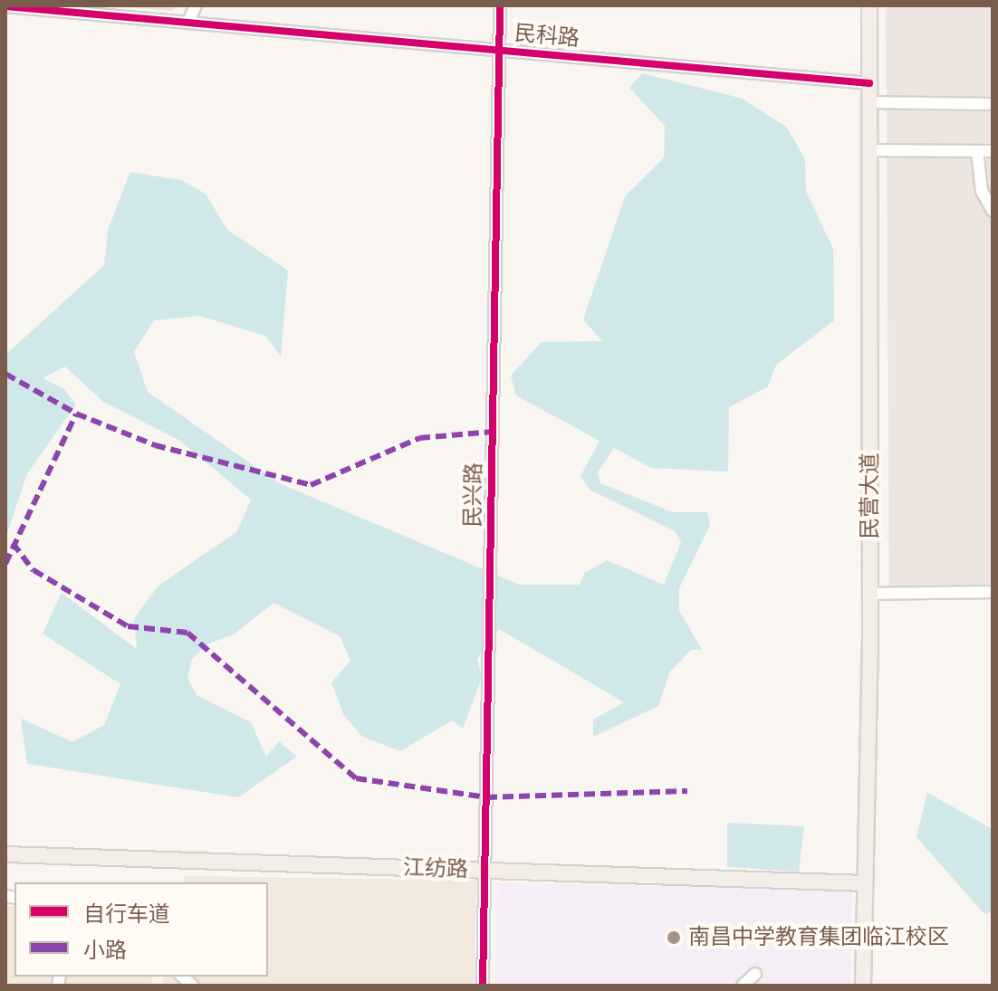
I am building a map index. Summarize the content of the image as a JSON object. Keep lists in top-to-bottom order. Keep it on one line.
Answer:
{"streets":{"main road":["民营大道","江纺路"],"street":["民科路","民兴路"]},"crossings":[["民科路","民兴路"],["民科路","民营大道"],["民兴路","江纺路"],["民营大道","江纺路"]],"places":["南昌中学教育集团临江校区"],"legend":["自行车道","小路"]}
